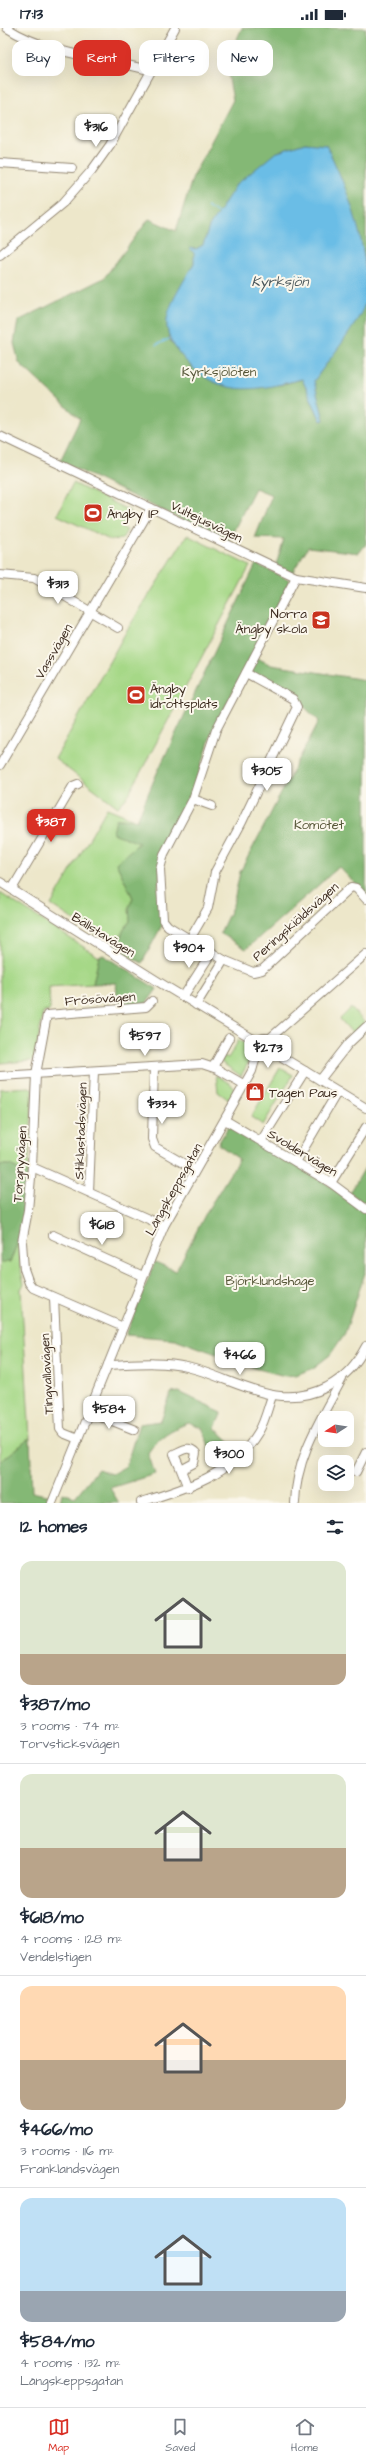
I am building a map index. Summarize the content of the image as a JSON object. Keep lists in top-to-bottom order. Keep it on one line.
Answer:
{"streets":{"street":["Vultejusvägen","Vassvägen","Peringskiöldsvägen","Bällstavägen","Frösövägen","Stiklastadsvägen","Svoldervägen","Torgnyvägen","Långskeppsgatan","Tingvallavägen"]},"crossings":[["Vultejusvägen","Vassvägen"],["Vultejusvägen","Peringskiöldsvägen"],["Bällstavägen","Långskeppsgatan"],["Frösövägen","Torgnyvägen"],["Svoldervägen","Långskeppsgatan"],["Torgnyvägen","Långskeppsgatan"],["Torgnyvägen","Tingvallavägen"],["Långskeppsgatan","Tingvallavägen"]],"water":["Kyrksjön"],"parks":["Kyrksjölöten","Komötet","Björklundshage"],"places":{"sports":["Ängby IP","Ängby idrottsplats"],"school or university":["Norra Ängby skola"],"shop":["Tagen Paus"]},"north":"left","page":{"status":"17:13","chip":["Buy","Rent","Filters","New"],"price":["$316","$313","$305","$387","$904","$597","$273","$334","$618","$466","$584","$300"],"heading":"12 homes","list":[{"name":"$387/mo","note":"3 rooms · 74 m² · Torvsticksvägen"},{"name":"$618/mo","note":"4 rooms · 128 m² · Vendelstigen"},{"name":"$466/mo","note":"3 rooms · 116 m² · Franklandsvägen"},{"name":"$584/mo","note":"4 rooms · 132 m² · Långskeppsgatan"}],"tabs":["Map","Saved","Home"]}}
